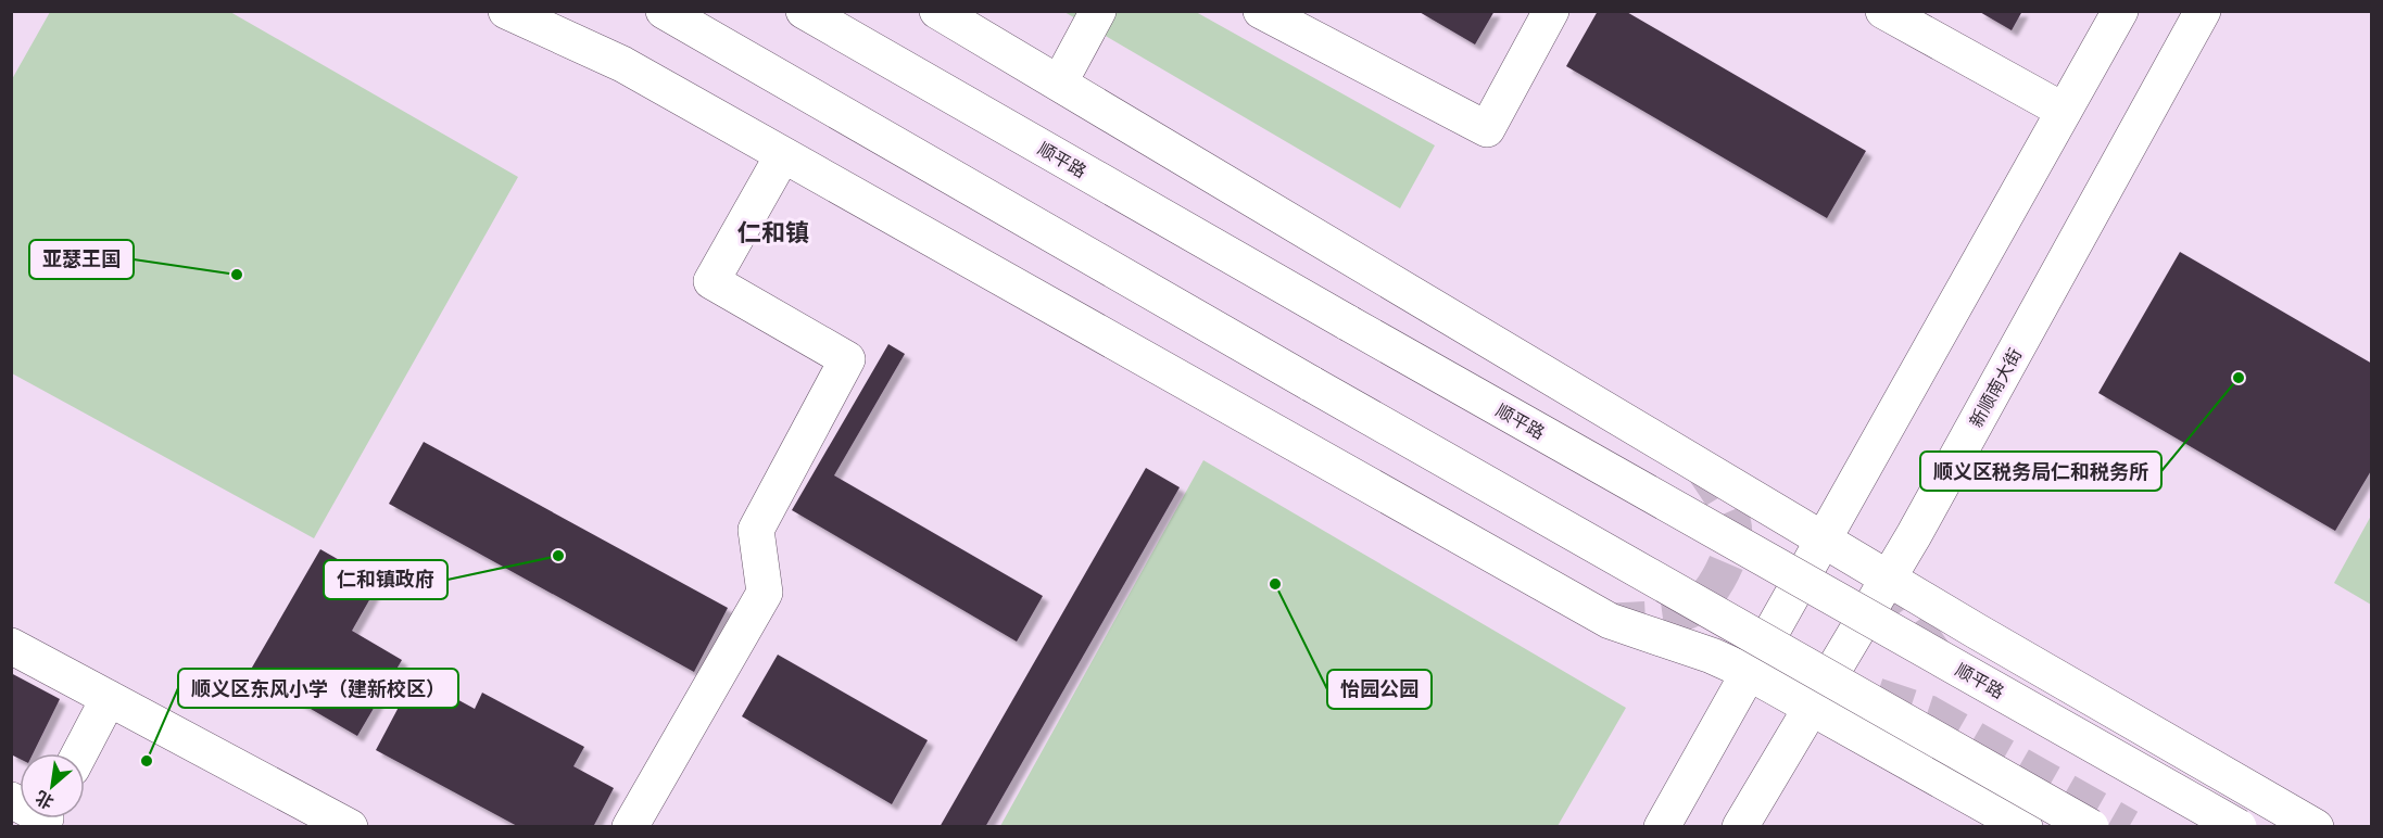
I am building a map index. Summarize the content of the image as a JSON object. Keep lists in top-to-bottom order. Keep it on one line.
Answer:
{"streets":{"main road":["顺平路","新顺南大街"]},"districts":["仁和镇"],"places":["亚瑟王国","顺义区税务局仁和税务所","仁和镇政府","怡园公园","顺义区东风小学（建新校区）"],"north":"bottom left"}
